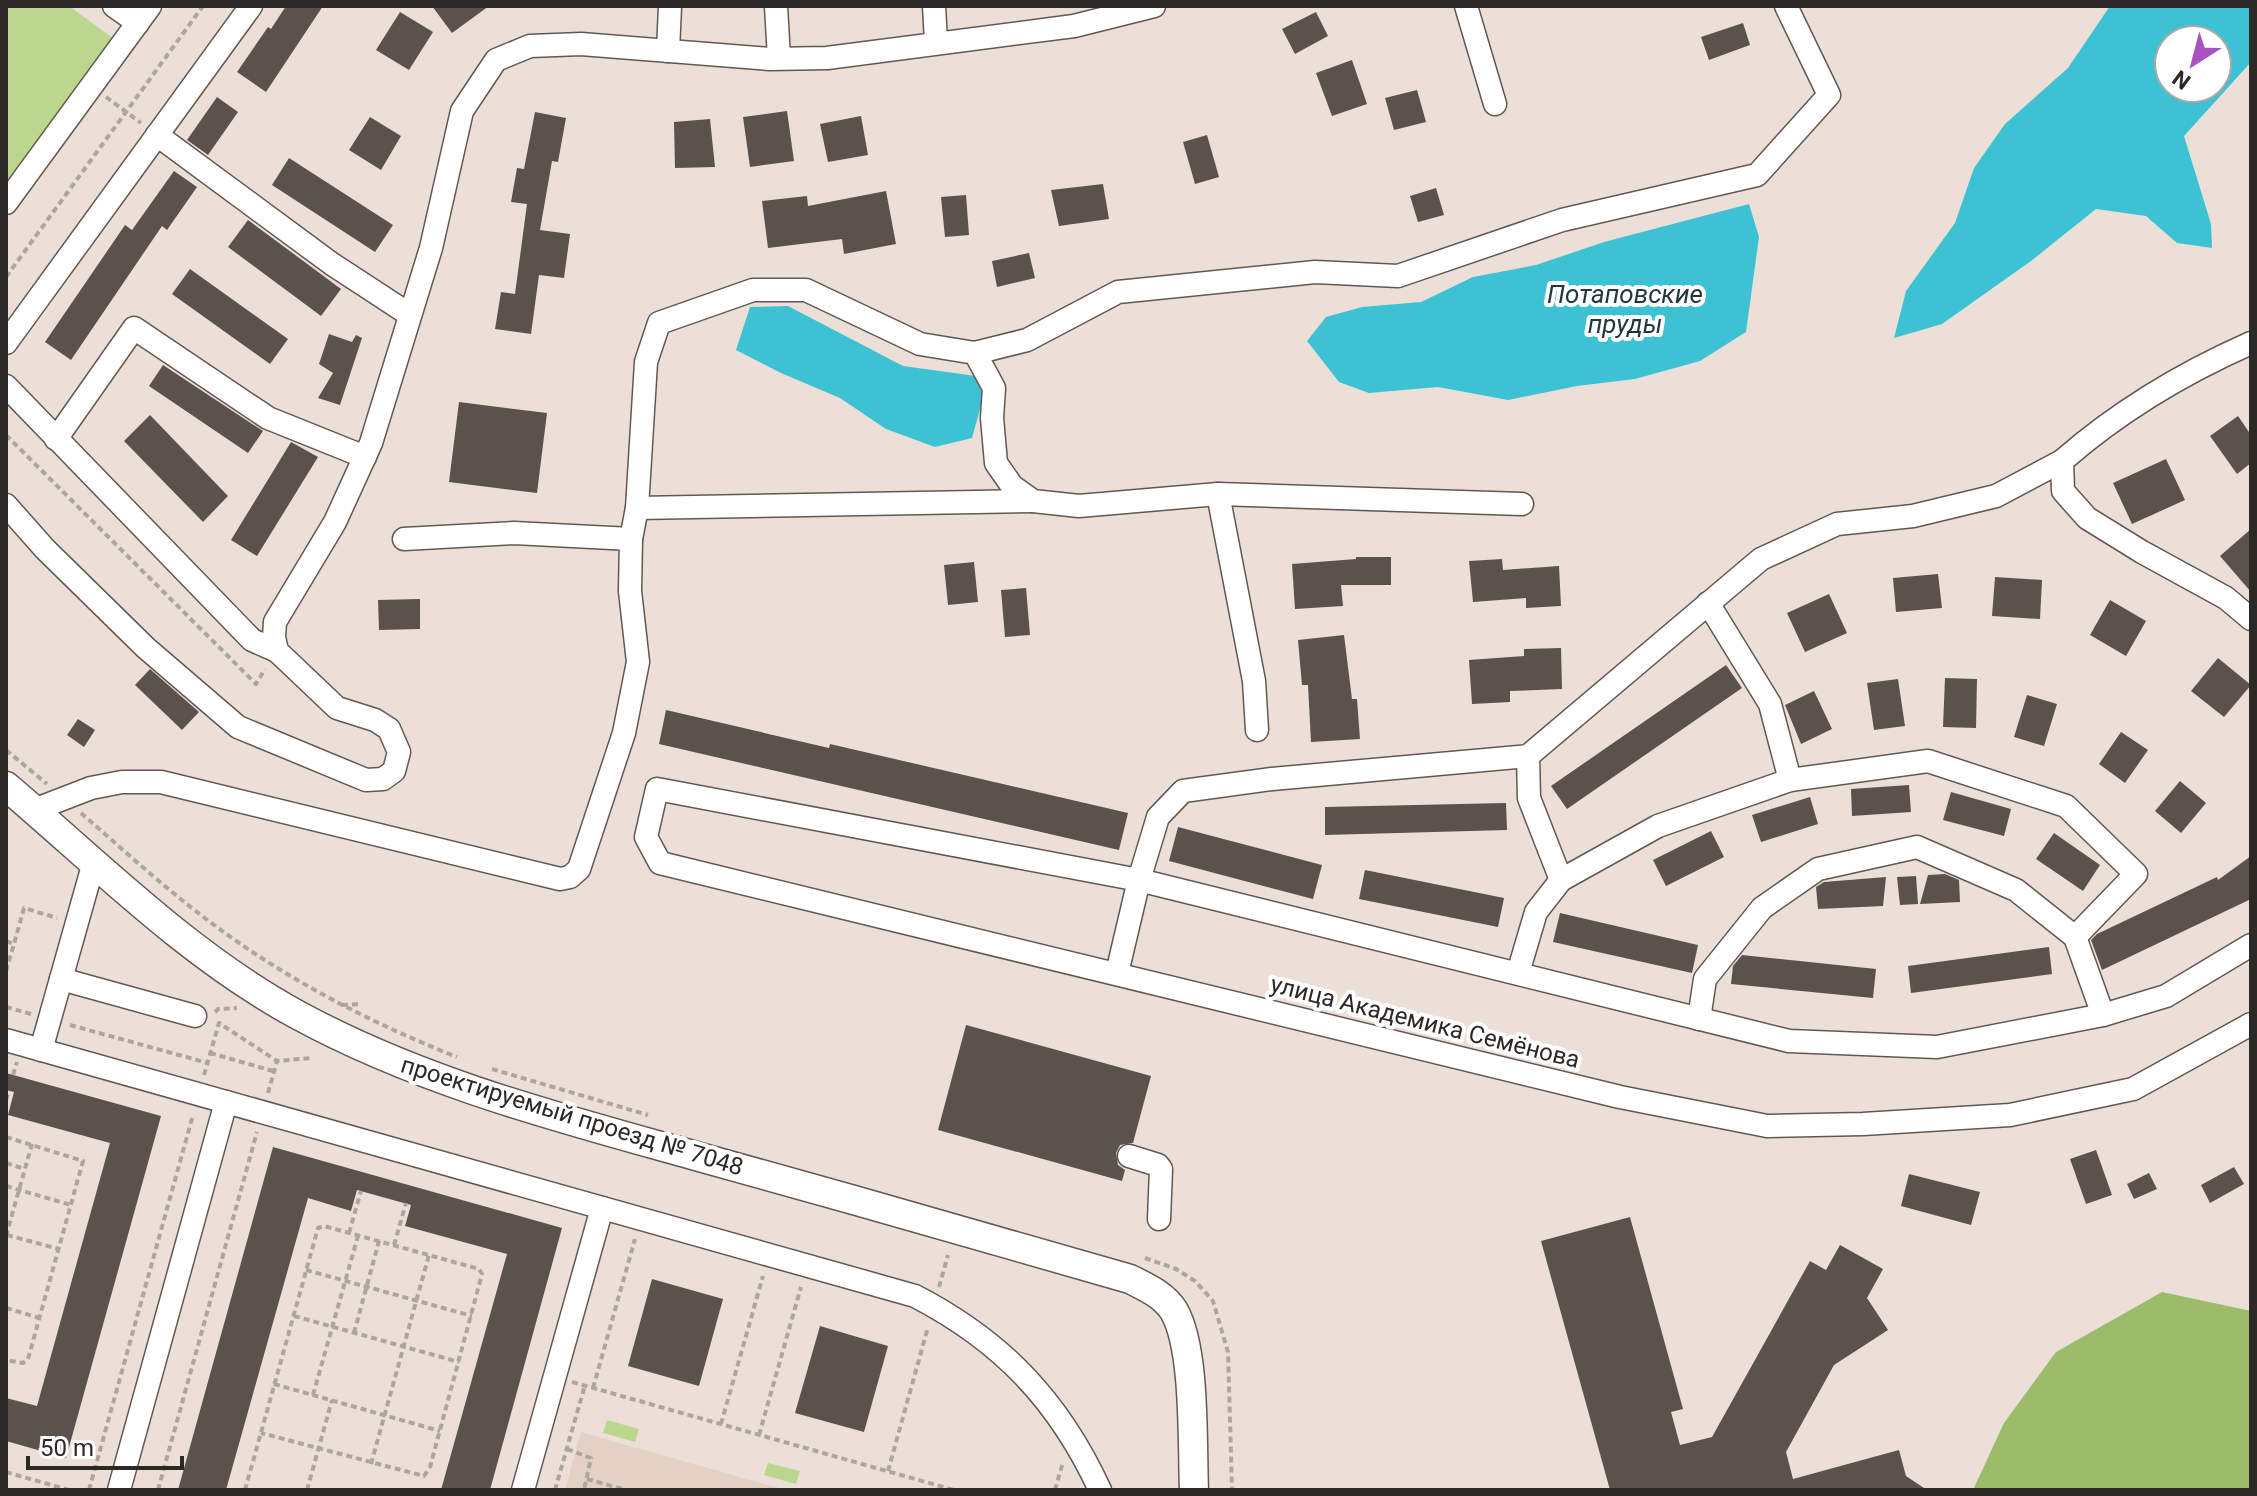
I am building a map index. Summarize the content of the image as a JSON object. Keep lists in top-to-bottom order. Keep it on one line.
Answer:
{"streets":{"main road":["проектируемый проезд № 7048"],"street":["улица Академика Семёнова"]},"water":["Потаповские пруды"],"scale_bar":"50 m","north":"bottom left"}
